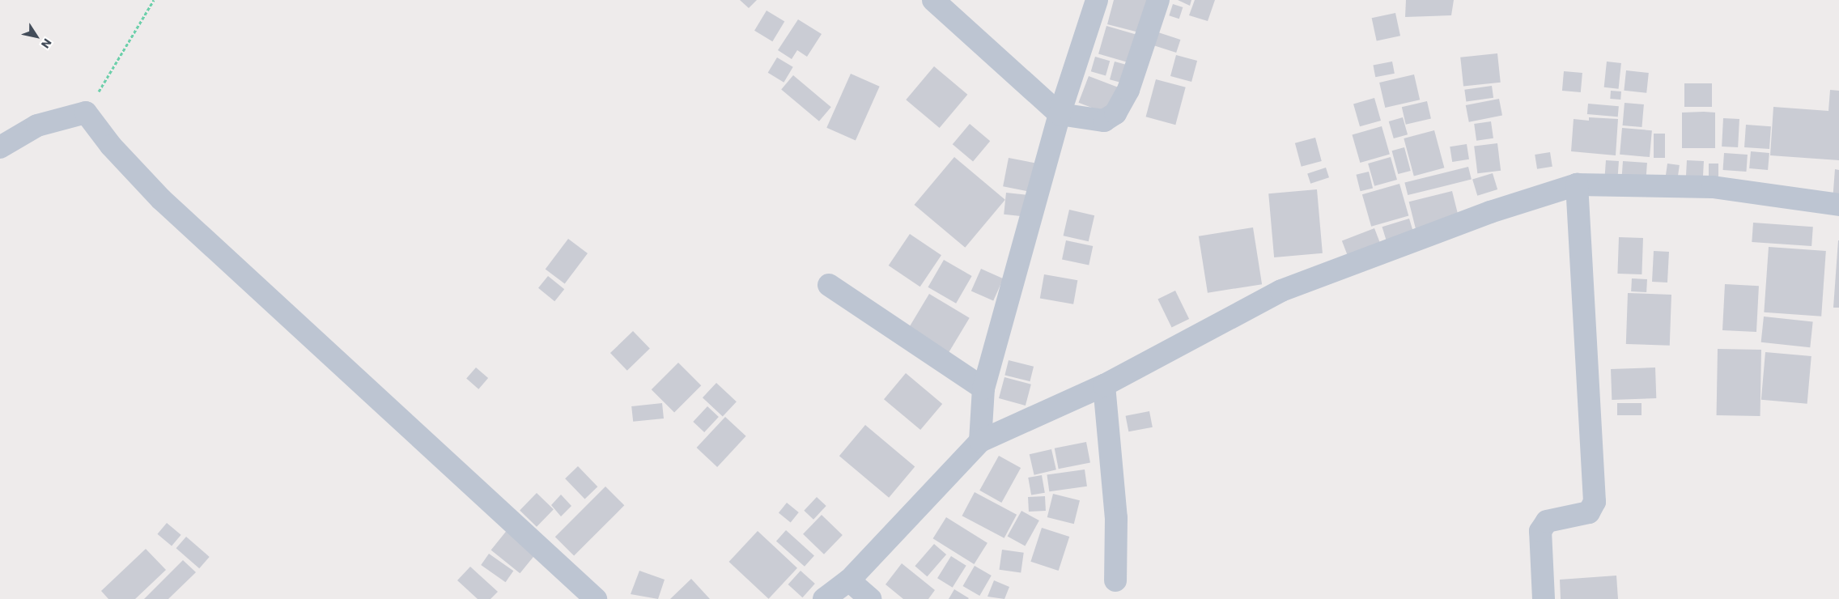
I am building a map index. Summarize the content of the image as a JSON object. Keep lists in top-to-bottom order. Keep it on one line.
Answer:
{"north":"bottom right"}
